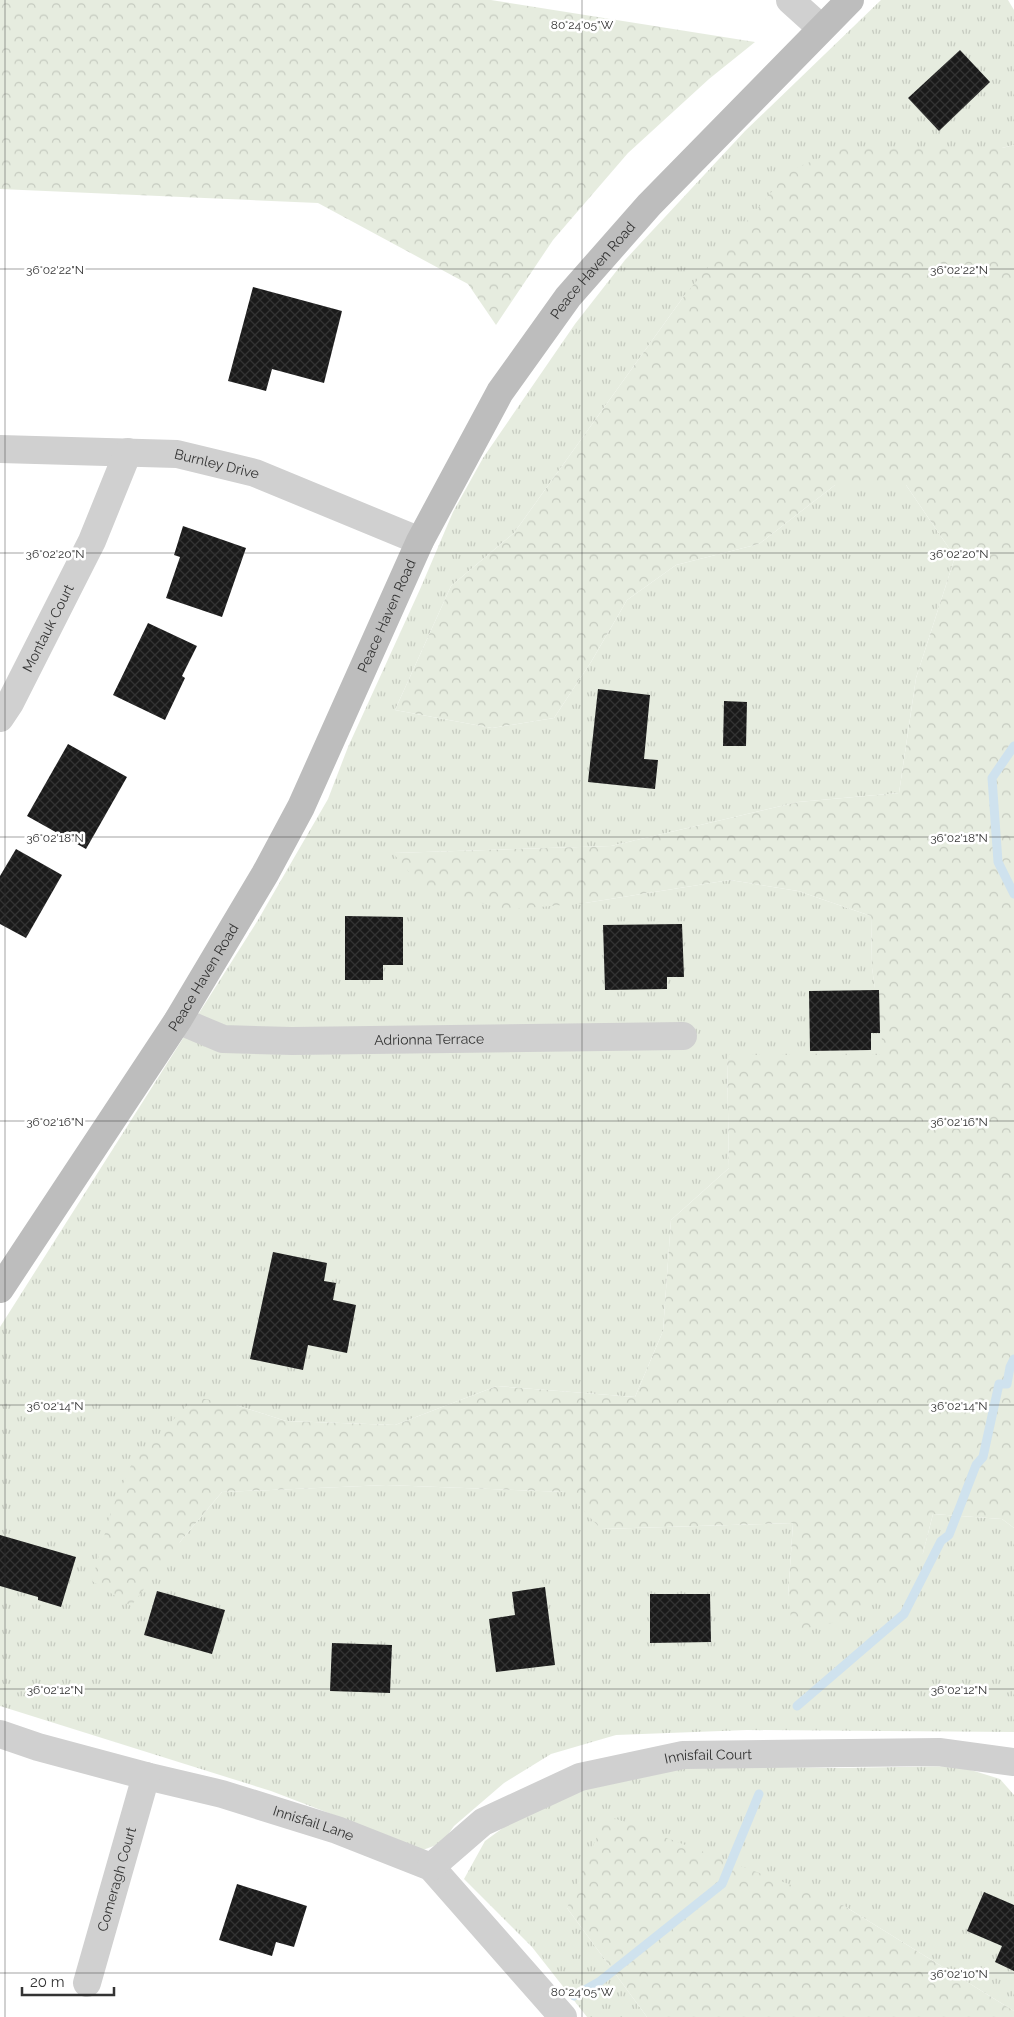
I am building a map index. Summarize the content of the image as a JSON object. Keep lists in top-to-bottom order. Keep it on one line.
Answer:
{"streets":{"main road":["Peace Haven Road"],"street":["Burnley Drive","Montauk Court","Adrionna Terrace","Innisfail Court","Innisfail Lane","Comeragh Court"]},"crossings":[["Peace Haven Road","Burnley Drive"],["Peace Haven Road","Adrionna Terrace"],["Burnley Drive","Montauk Court"],["Innisfail Court","Innisfail Lane"],["Innisfail Lane","Comeragh Court"]],"scale_bar":"20 m","coordinates":["80°24'05\"W","36°02'22\"N","36°02'20\"N","36°02'18\"N","36°02'16\"N","36°02'14\"N","36°02'12\"N","36°02'10\"N"]}
